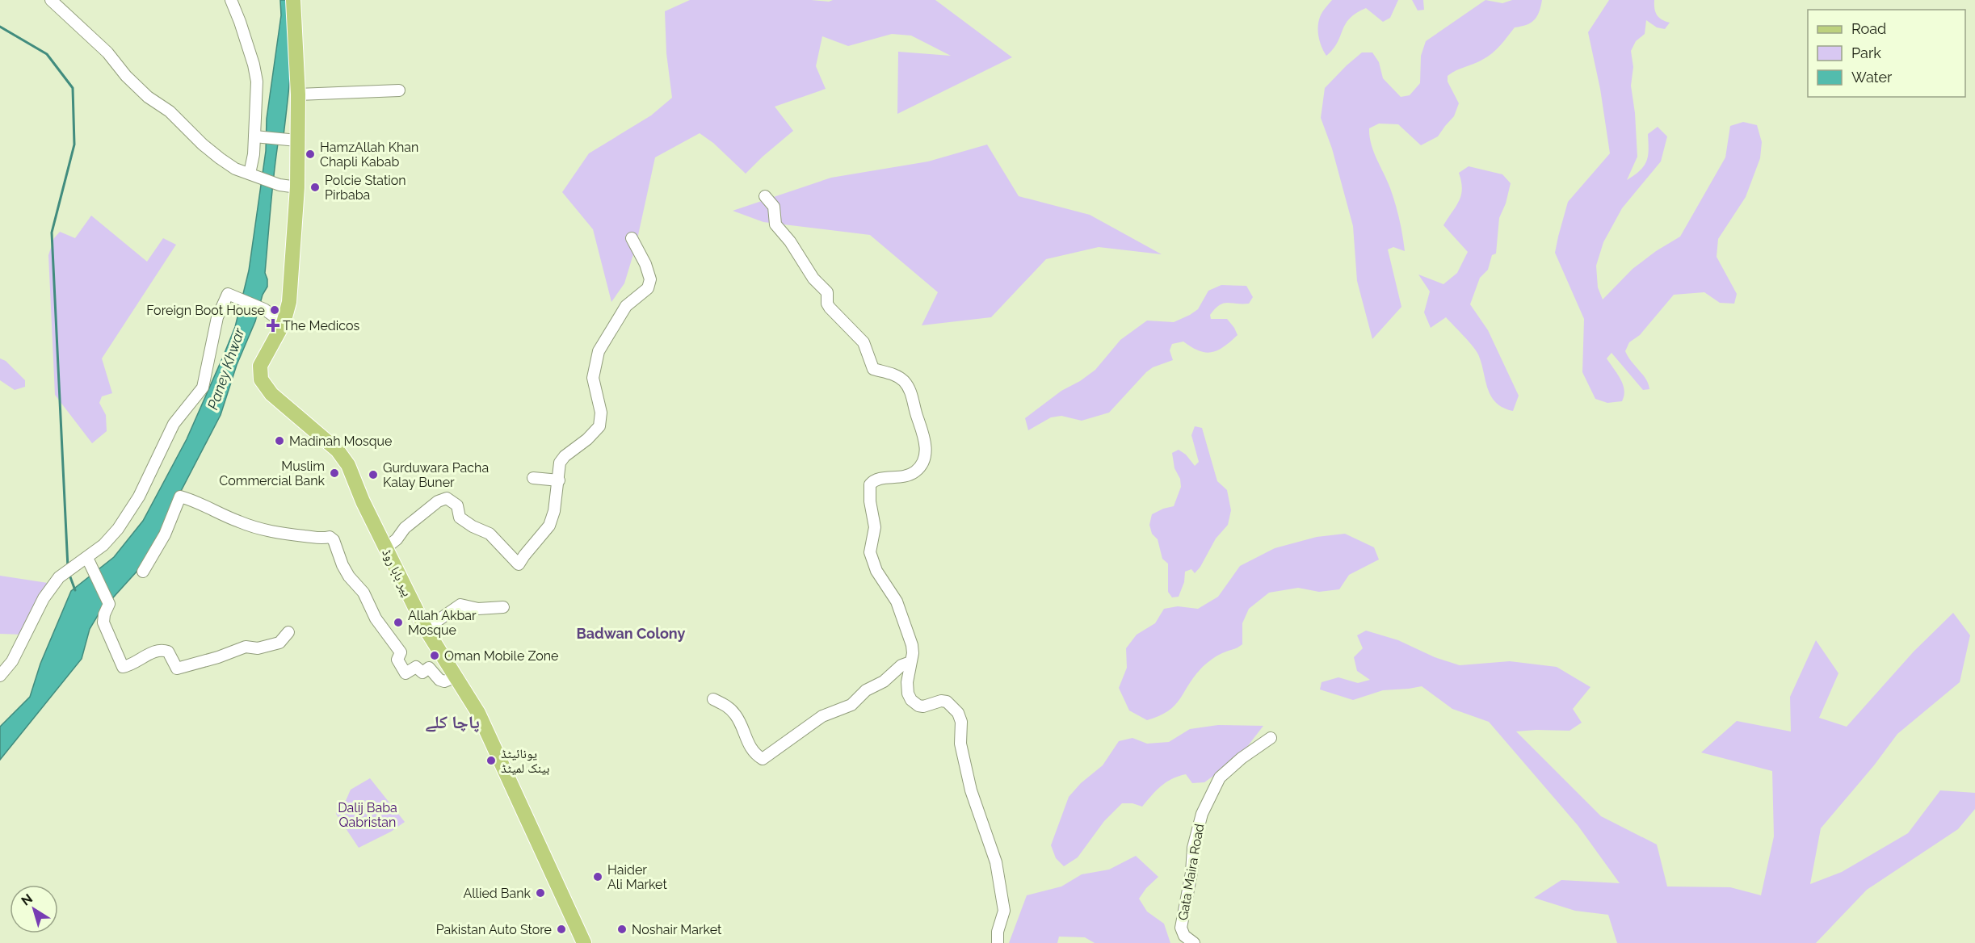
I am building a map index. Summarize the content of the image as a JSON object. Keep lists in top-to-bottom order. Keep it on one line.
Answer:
{"streets":{"main road":["پیر بابا روڈ"],"street":["Gata Maira Road"]},"districts":["Badwan Colony","پاچا کلے"],"water":["Paney Khwar"],"parks":["Dalij Baba Qabristan"],"places":{"other":["HamzAllah Khan Chapli Kabab","Polcie Station Pirbaba","Foreign Boot House","Madinah Mosque","Muslim Commercial Bank","Gurduwara Pacha Kalay Buner","Allah Akbar Mosque","Oman Mobile Zone","یونائیٹڈ بینک لمیٹڈ","Haider Ali Market","Allied Bank","Pakistan Auto Store","Noshair Market"],"health":["The Medicos"]},"legend":["Road","Park","Water"],"north":"top left"}
